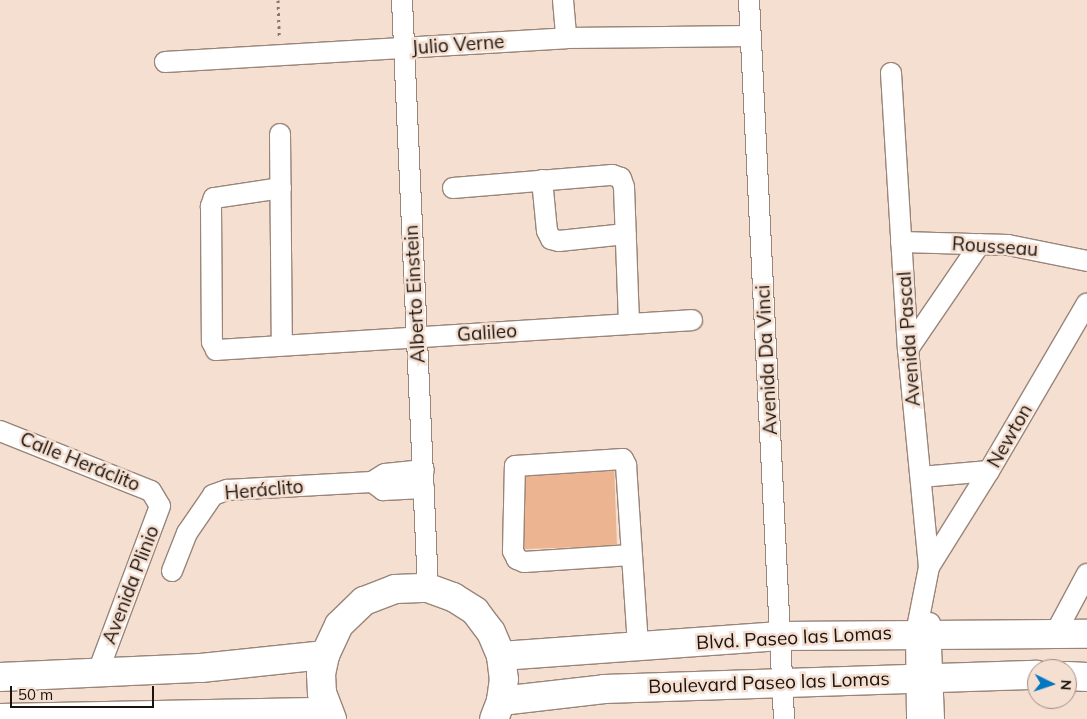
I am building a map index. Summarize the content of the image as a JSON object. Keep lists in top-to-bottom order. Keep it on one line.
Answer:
{"streets":{"street":["Julio Verne","Rousseau","Alberto Einstein","Galileo","Avenida Pascal","Avenida Da Vinci","Newton","Calle Heráclito","Heráclito","Avenida Plinio","Blvd. Paseo las Lomas","Boulevard Paseo las Lomas"]},"crossings":[["Julio Verne","Alberto Einstein"],["Julio Verne","Avenida Da Vinci"],["Rousseau","Avenida Pascal"],["Alberto Einstein","Galileo"],["Alberto Einstein","Heráclito"],["Avenida Pascal","Newton"],["Avenida Pascal","Blvd. Paseo las Lomas"],["Avenida Pascal","Boulevard Paseo las Lomas"],["Avenida Da Vinci","Blvd. Paseo las Lomas"],["Avenida Da Vinci","Boulevard Paseo las Lomas"],["Calle Heráclito","Avenida Plinio"]],"scale_bar":"50 m","north":"right"}
